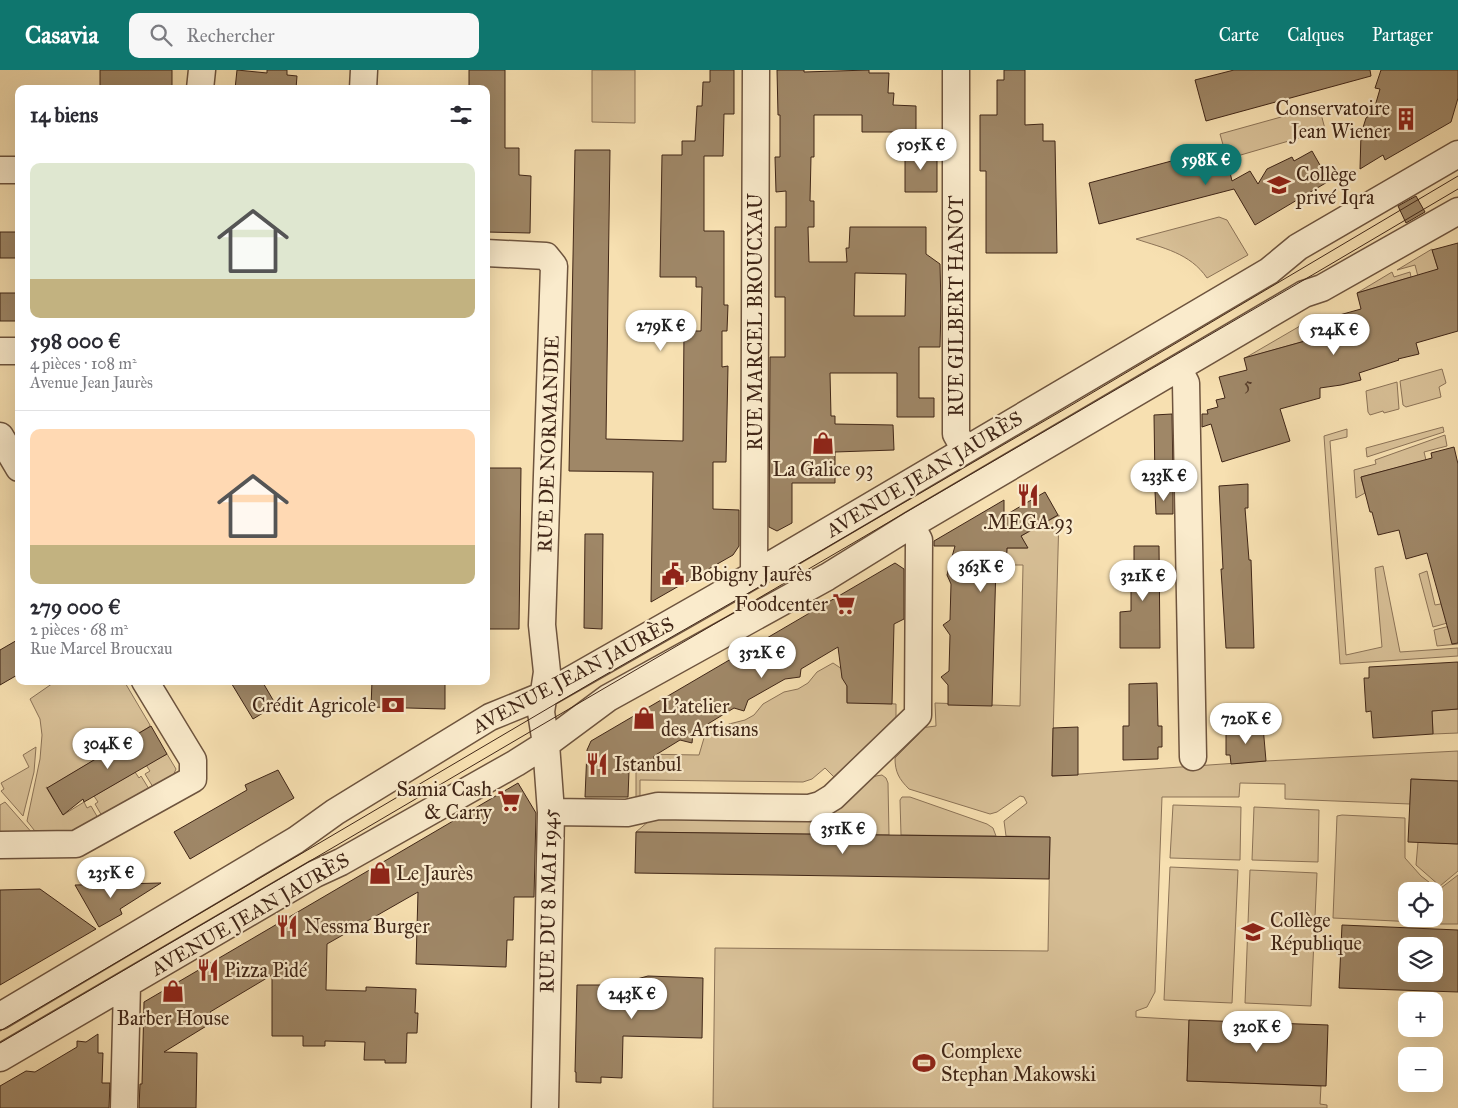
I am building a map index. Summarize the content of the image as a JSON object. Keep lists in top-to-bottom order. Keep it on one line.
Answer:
{"streets":{"street":["RUE GILBERT HANOT","RUE MARCEL BROUCXAU","RUE DE NORMANDIE","AVENUE JEAN JAURÈS","RUE DU 8 MAI 1945"]},"crossings":[["RUE GILBERT HANOT","AVENUE JEAN JAURÈS"],["RUE MARCEL BROUCXAU","AVENUE JEAN JAURÈS"],["RUE DE NORMANDIE","AVENUE JEAN JAURÈS"],["RUE DE NORMANDIE","RUE DU 8 MAI 1945"],["AVENUE JEAN JAURÈS","RUE DU 8 MAI 1945"]],"places":{"building":["Conservatoire Jean Wiener"],"school or university":["Collège privé Iqra","Collège République"],"shop":["La Galice 93","L'atelier des Artisans","Le Jaurès","Barber House"],"restaurant":[".MEGA.93","Istanbul","Nessma Burger","Pizza Pidé"],"public building":["Bobigny Jaurès"],"supermarket":["Foodcenter","Samia Cash & Carry"],"bank":["Crédit Agricole"],"sports":["Complexe Stephan Makowski"]},"house_numbers":["5"],"page":{"header":"Casavia","search":"Rechercher","nav":["Carte","Calques","Partager"],"heading":"14 biens","price":["505K €","598K €","279K €","524K €","233K €","363K €","321K €","352K €","720K €","304K €","351K €","235K €","243K €","320K €"],"list":[{"name":"598 000 €","note":"4 pièces · 108 m² · Avenue Jean Jaurès"},{"name":"279 000 €","note":"2 pièces · 68 m² · Rue Marcel Broucxau"}],"map_buttons":["+","−"]}}
